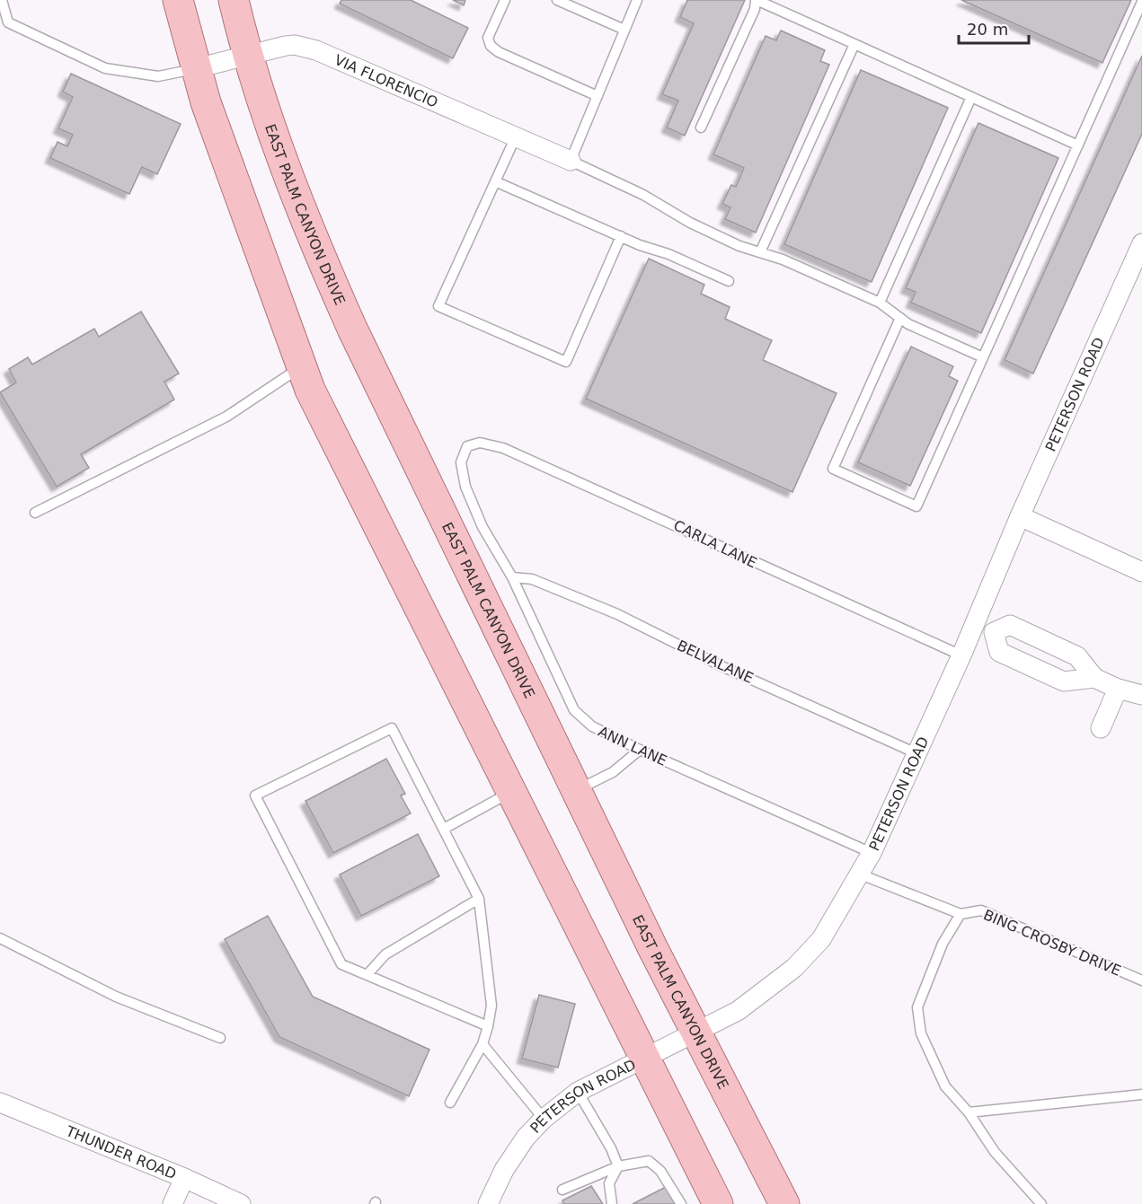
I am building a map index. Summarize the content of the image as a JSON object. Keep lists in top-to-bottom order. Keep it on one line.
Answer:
{"streets":{"main road":["EAST PALM CANYON DRIVE"],"street":["VIA FLORENCIO","PETERSON ROAD","THUNDER ROAD"],"lane":["CARLA LANE","BELVALANE","ANN LANE","BING CROSBY DRIVE"]},"crossings":[["VIA FLORENCIO","EAST PALM CANYON DRIVE"],["EAST PALM CANYON DRIVE","PETERSON ROAD"],["PETERSON ROAD","CARLA LANE"],["PETERSON ROAD","BELVALANE"],["PETERSON ROAD","ANN LANE"],["CARLA LANE","ANN LANE"],["BELVALANE","ANN LANE"]],"scale_bar":"20 m"}
